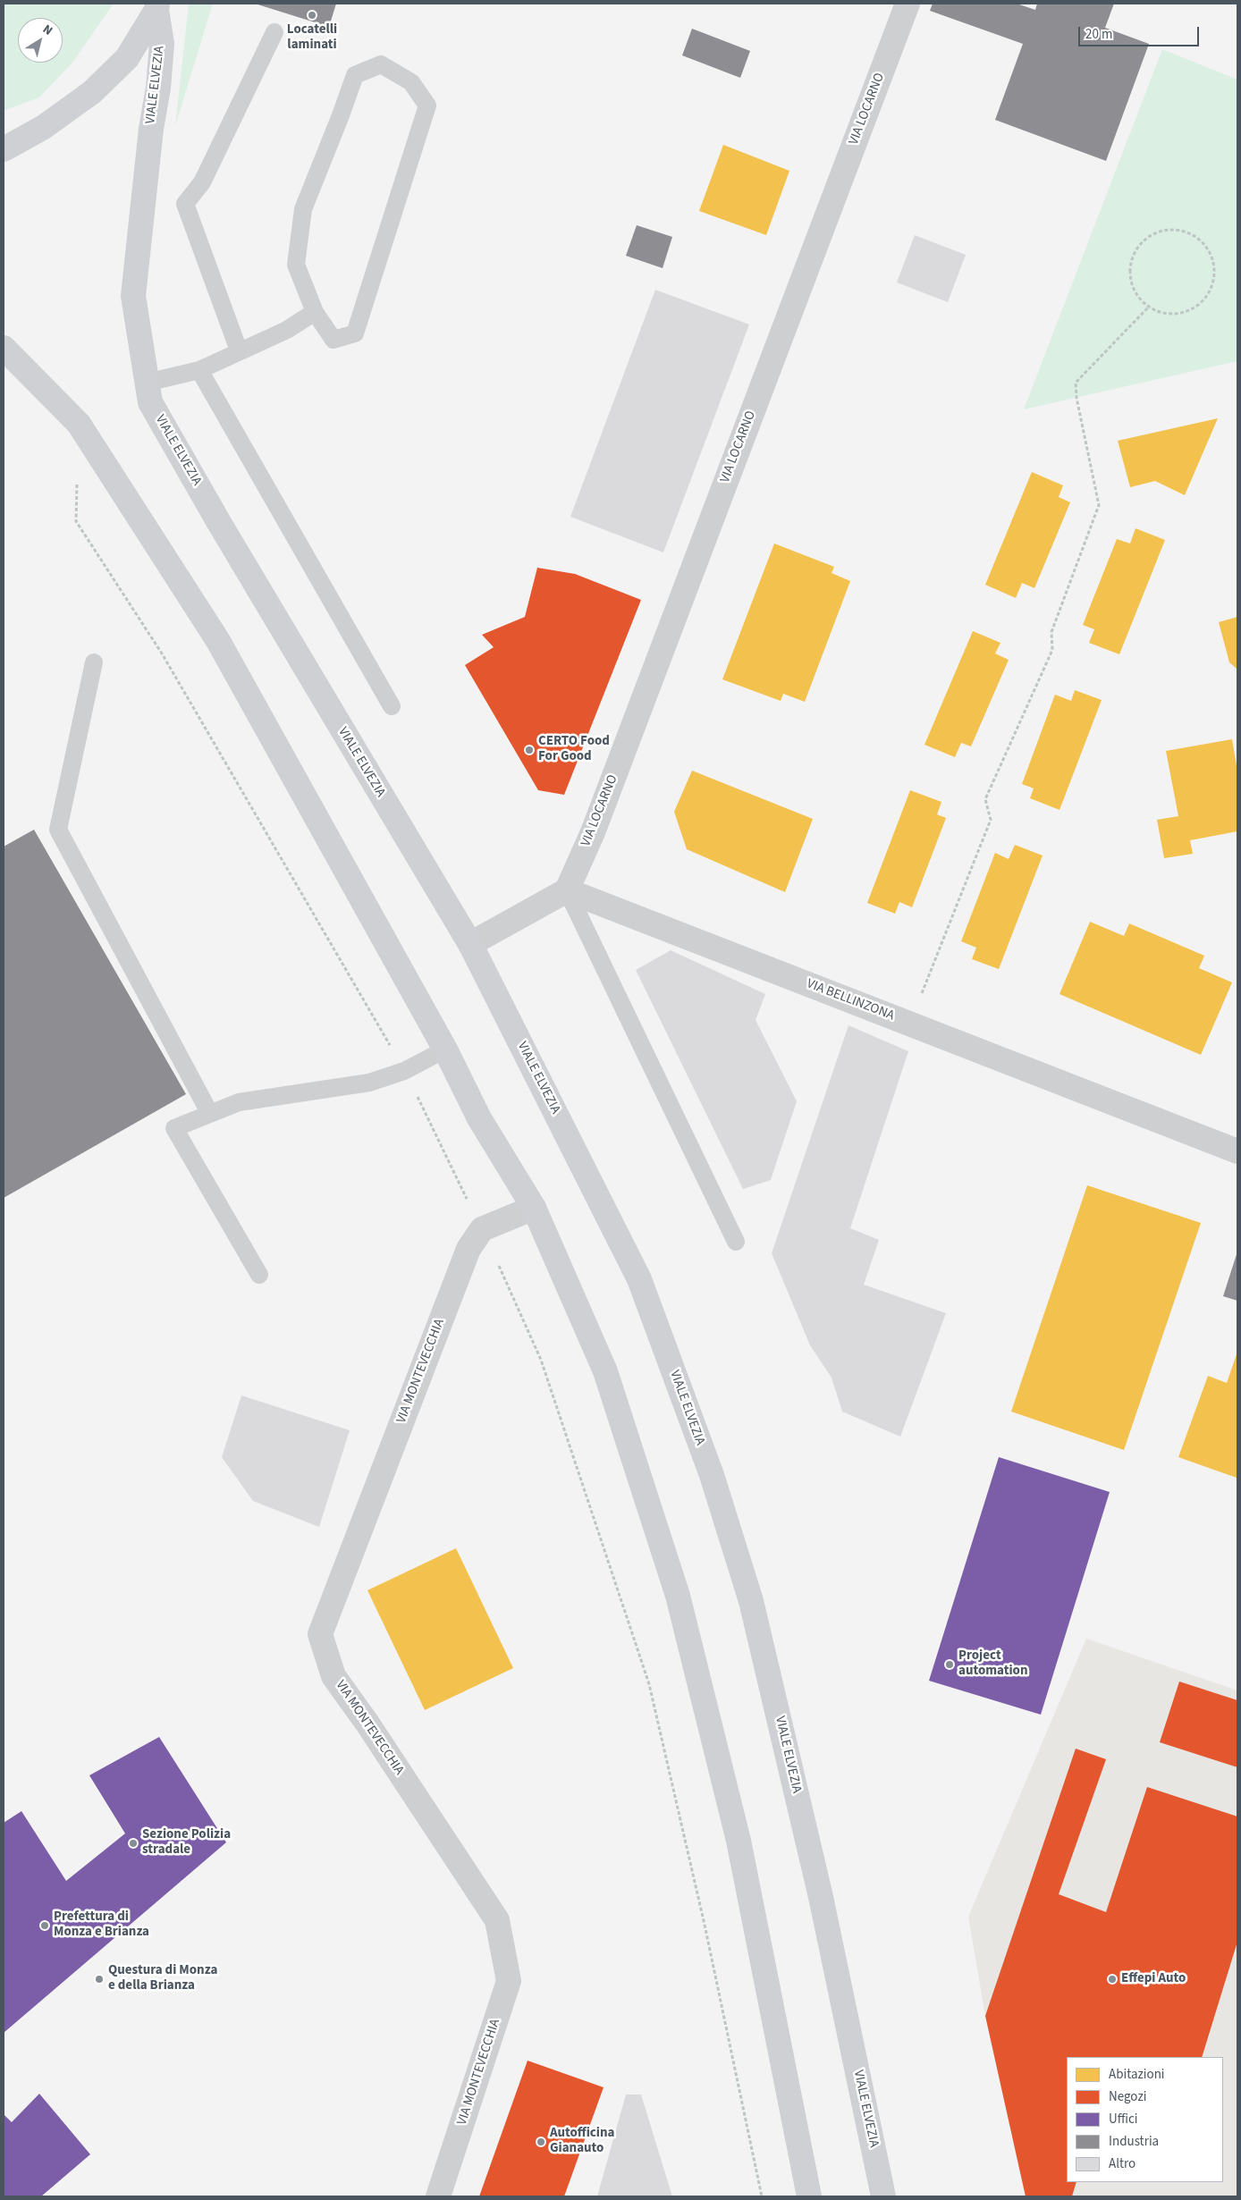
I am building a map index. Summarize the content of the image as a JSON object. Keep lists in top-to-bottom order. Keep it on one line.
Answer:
{"streets":{"main road":["VIALE ELVEZIA"],"street":["VIA LOCARNO","VIA BELLINZONA","VIA MONTEVECCHIA"]},"crossings":[["VIA LOCARNO","VIA BELLINZONA"]],"places":["Locatelli laminati","CERTO Food For Good","Project automation","Sezione Polizia stradale","Prefettura di Monza e Brianza","Questura di Monza e della Brianza","Effepi Auto","Autofficina Gianauto"],"legend":["Abitazioni","Negozi","Uffici","Industria","Altro"],"scale_bar":"20 m","north":"top right"}
